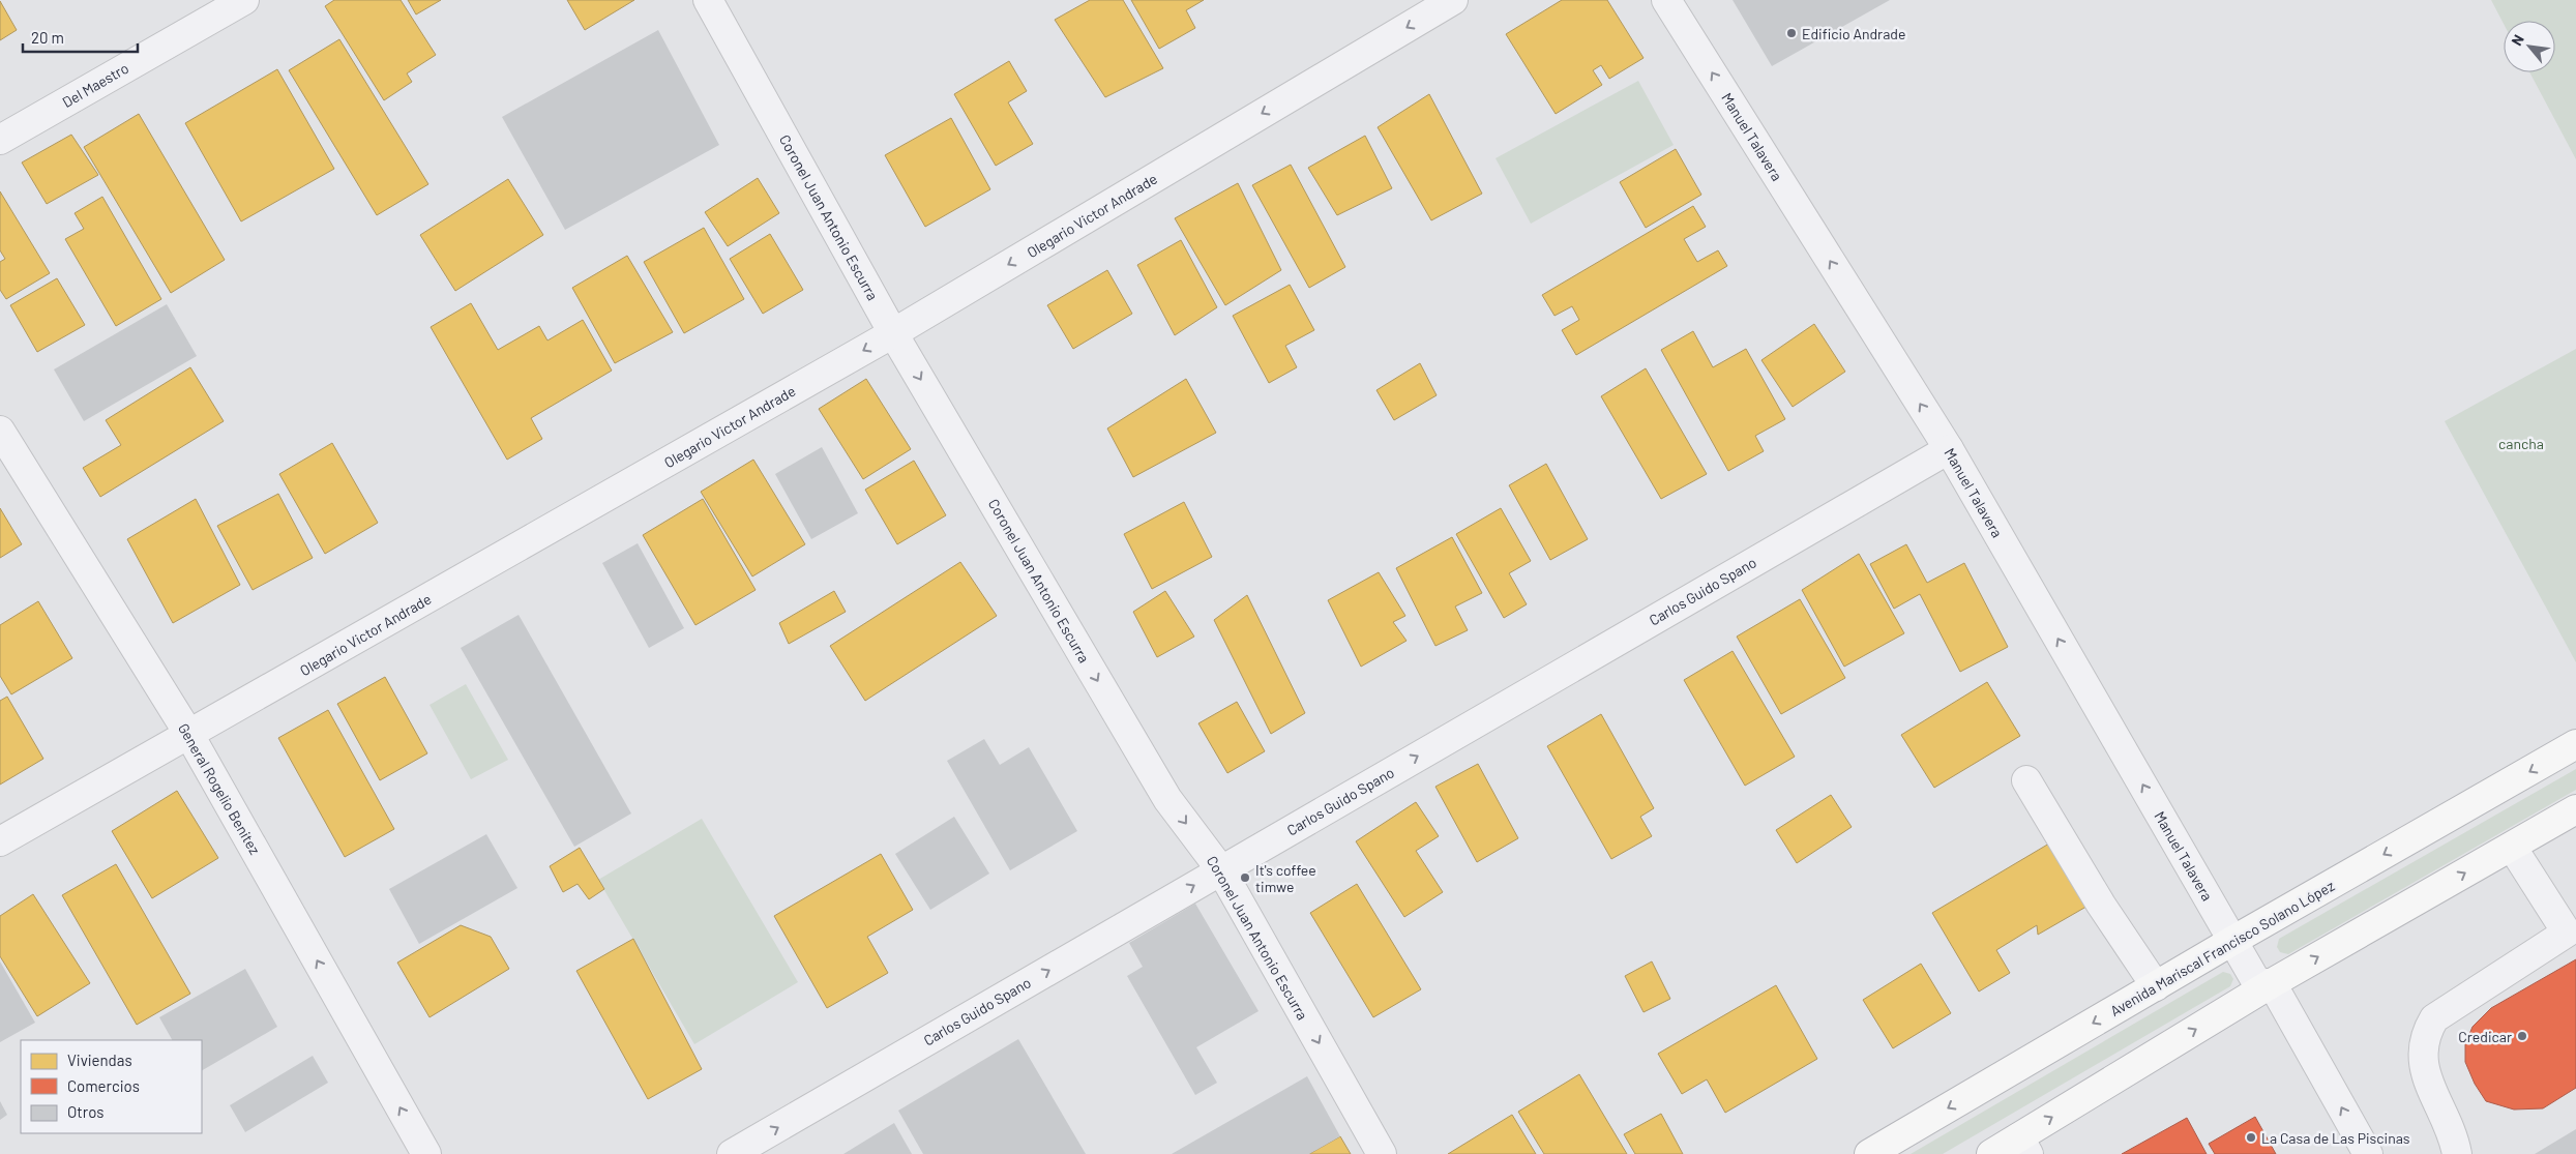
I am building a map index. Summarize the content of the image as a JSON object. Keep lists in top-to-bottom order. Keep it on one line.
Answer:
{"streets":{"highway":["Avenida Mariscal Francisco Solano López"],"street":["Del Maestro","Manuel Talavera","Olegario Victor Andrade","Coronel Juan Antonio Escurra","Carlos Guido Spano","General Rogelio Benitez"]},"crossings":[["Manuel Talavera","Carlos Guido Spano"],["Manuel Talavera","Avenida Mariscal Francisco Solano López"],["Olegario Victor Andrade","Coronel Juan Antonio Escurra"],["Olegario Victor Andrade","General Rogelio Benitez"],["Coronel Juan Antonio Escurra","Carlos Guido Spano"]],"one_way":["Manuel Talavera","Olegario Victor Andrade","Coronel Juan Antonio Escurra","Carlos Guido Spano","General Rogelio Benitez"],"parks":["cancha"],"places":["Edificio Andrade","It's coffee timwe","Credicar","La Casa de Las Piscinas"],"legend":["Viviendas","Comercios","Otros"],"scale_bar":"20 m","north":"top left"}
